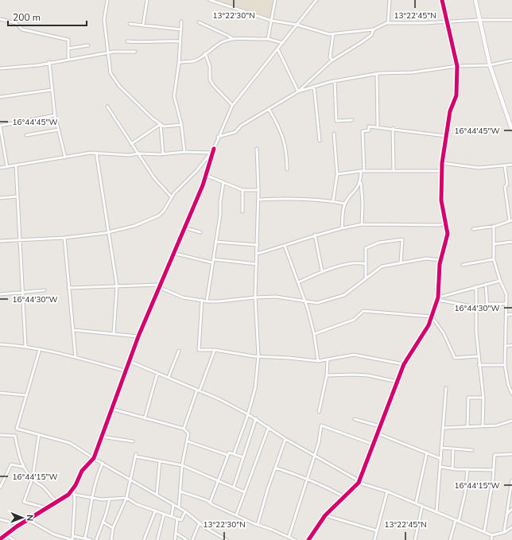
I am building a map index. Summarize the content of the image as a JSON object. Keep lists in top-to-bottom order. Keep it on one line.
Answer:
{"scale_bar":"200 m","north":"right","coordinates":["13°22'30\"N","13°22'45\"N","16°44'45\"W","16°44'30\"W","16°44'15\"W"]}
